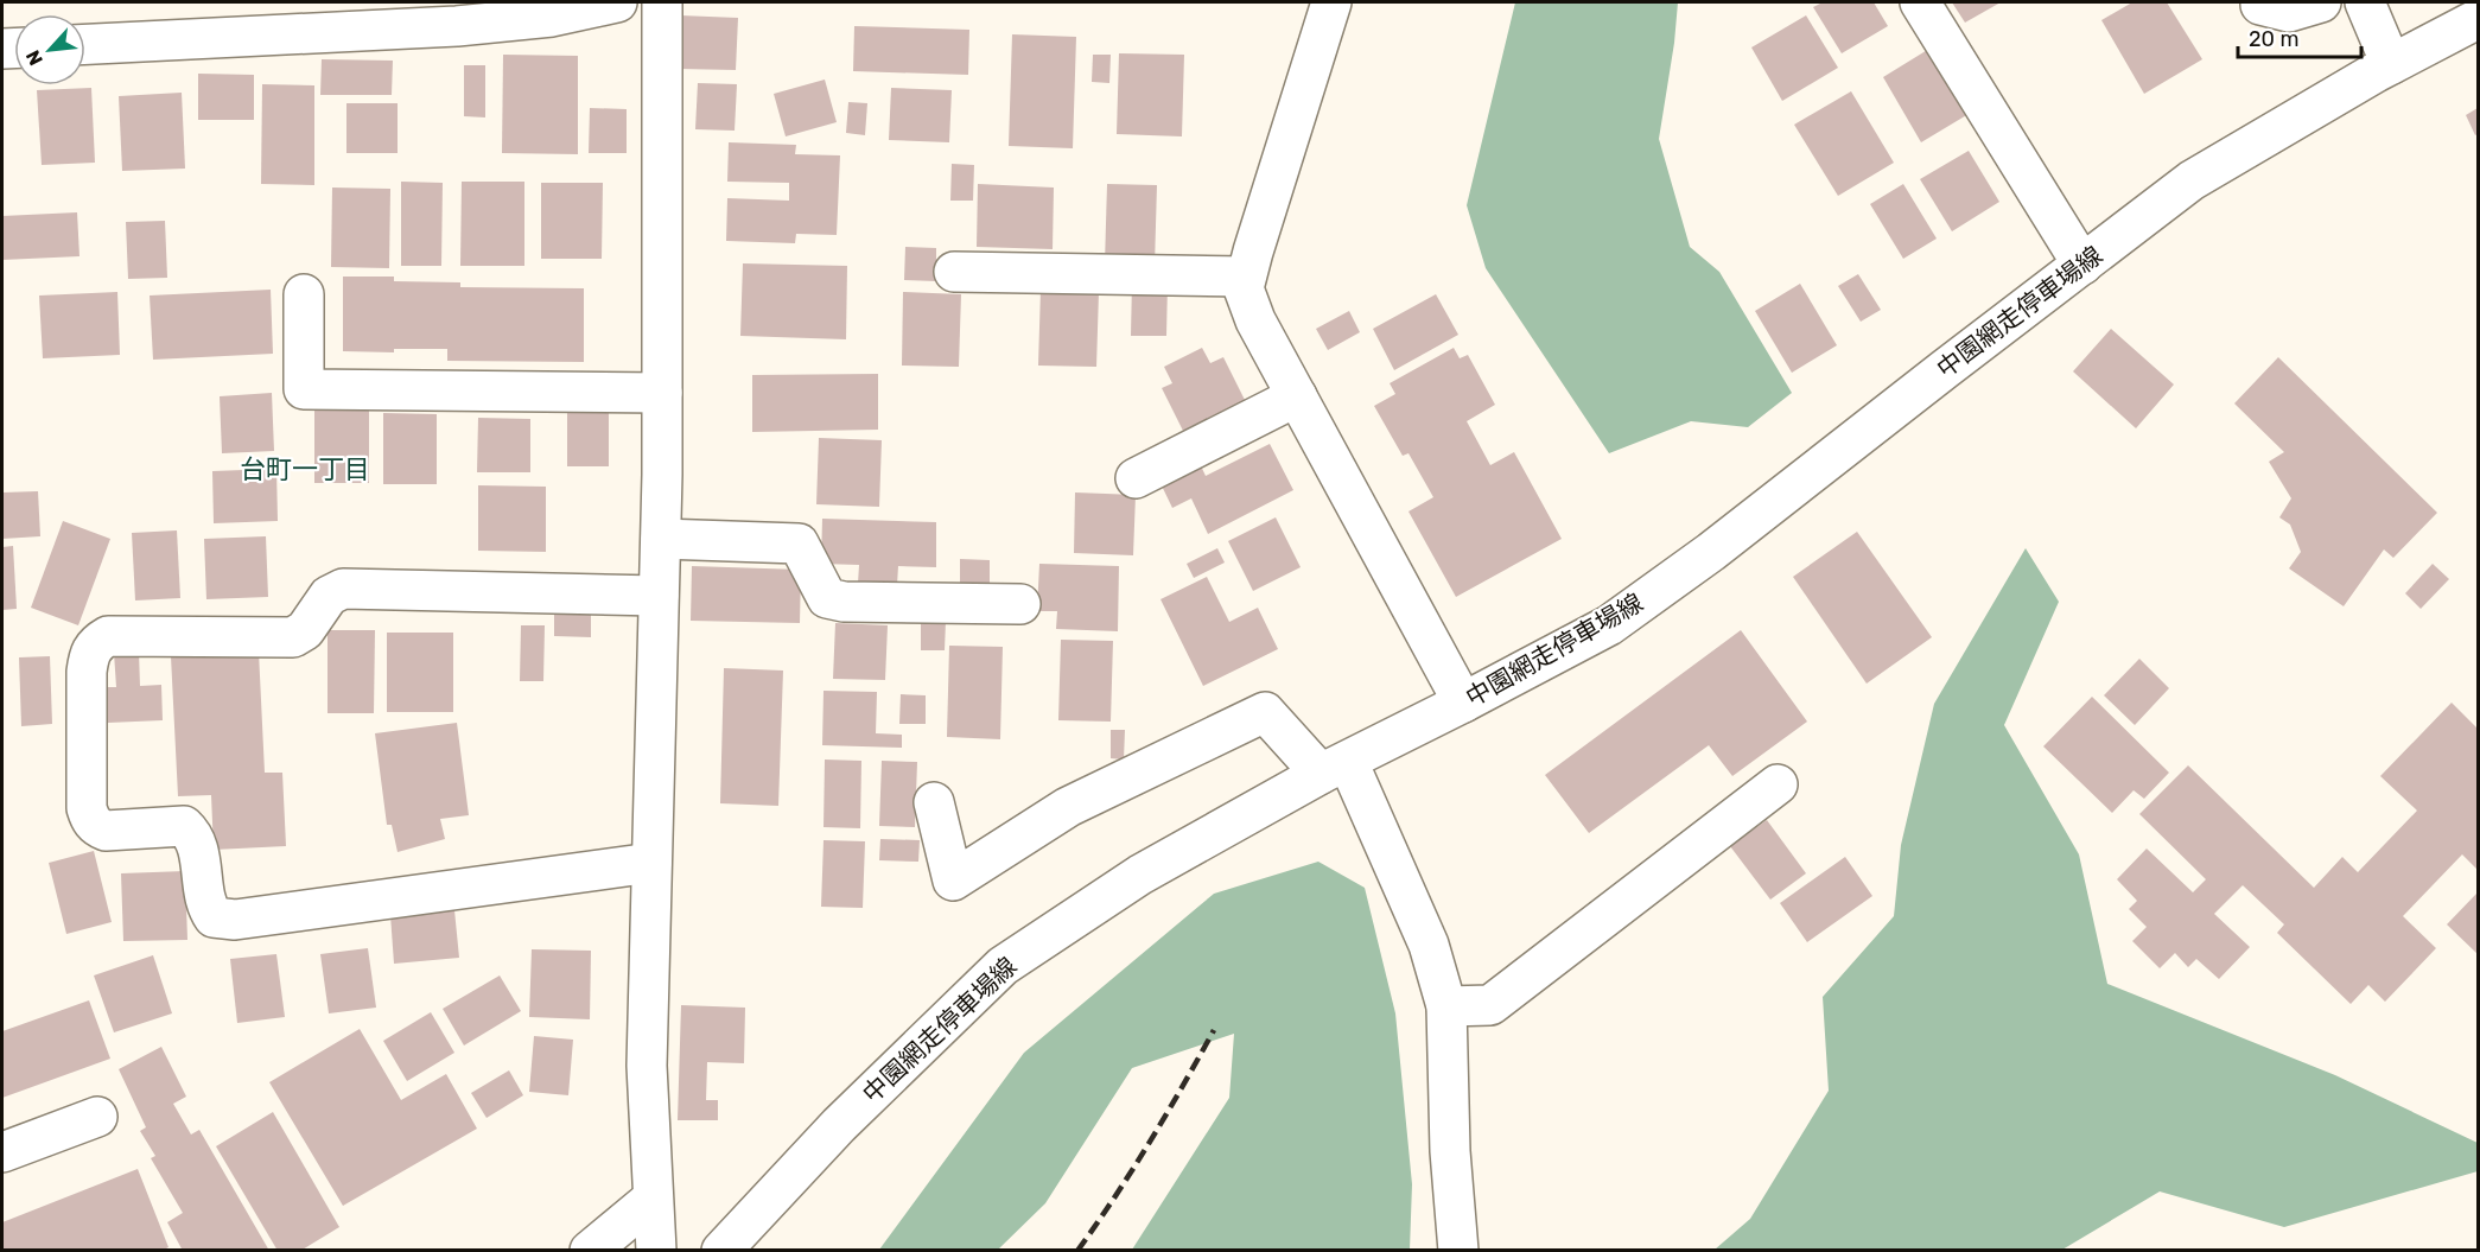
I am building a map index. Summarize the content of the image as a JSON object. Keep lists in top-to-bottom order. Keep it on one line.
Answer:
{"streets":{"street":["中園網走停車場線"]},"districts":["台町一丁目"],"scale_bar":"20 m","north":"bottom left"}
